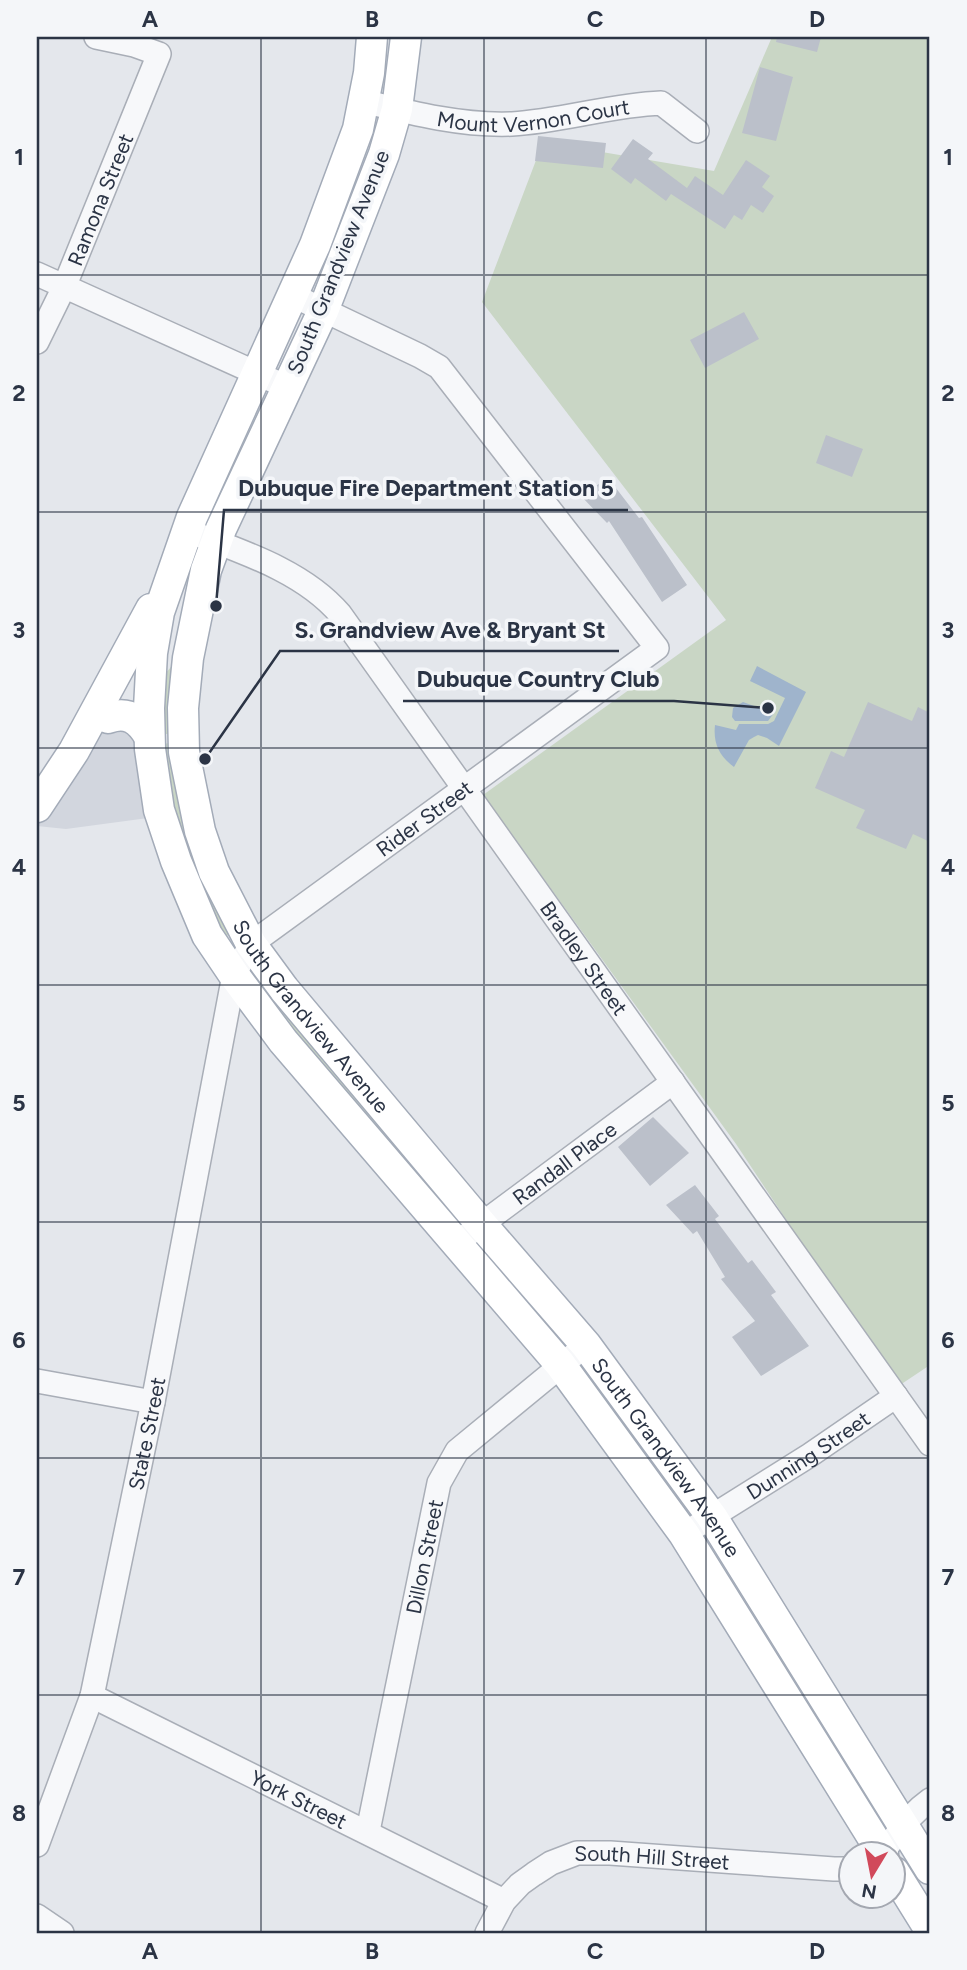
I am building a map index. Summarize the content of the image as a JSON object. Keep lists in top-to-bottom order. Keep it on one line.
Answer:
{"streets":{"main road":["South Grandview Avenue"],"street":["Mount Vernon Court","Ramona Street","Rider Street","Bradley Street","Randall Place","State Street","Dunning Street","Dillon Street","York Street","South Hill Street"]},"crossings":[["Mount Vernon Court","South Grandview Avenue"],["South Grandview Avenue","Rider Street"],["South Grandview Avenue","Bradley Street"],["South Grandview Avenue","Randall Place"],["South Grandview Avenue","Dunning Street"],["South Grandview Avenue","Dillon Street"],["Rider Street","Bradley Street"],["Rider Street","State Street"],["Bradley Street","Randall Place"],["Bradley Street","Dunning Street"],["State Street","York Street"],["Dillon Street","York Street"],["York Street","South Hill Street"]],"places":["Dubuque Fire Department Station 5","Dubuque Country Club","S. Grandview Ave & Bryant St"],"north":"bottom","grid":{"columns":["A","B","C","D"],"rows":["1","2","3","4","5","6","7","8"]}}
